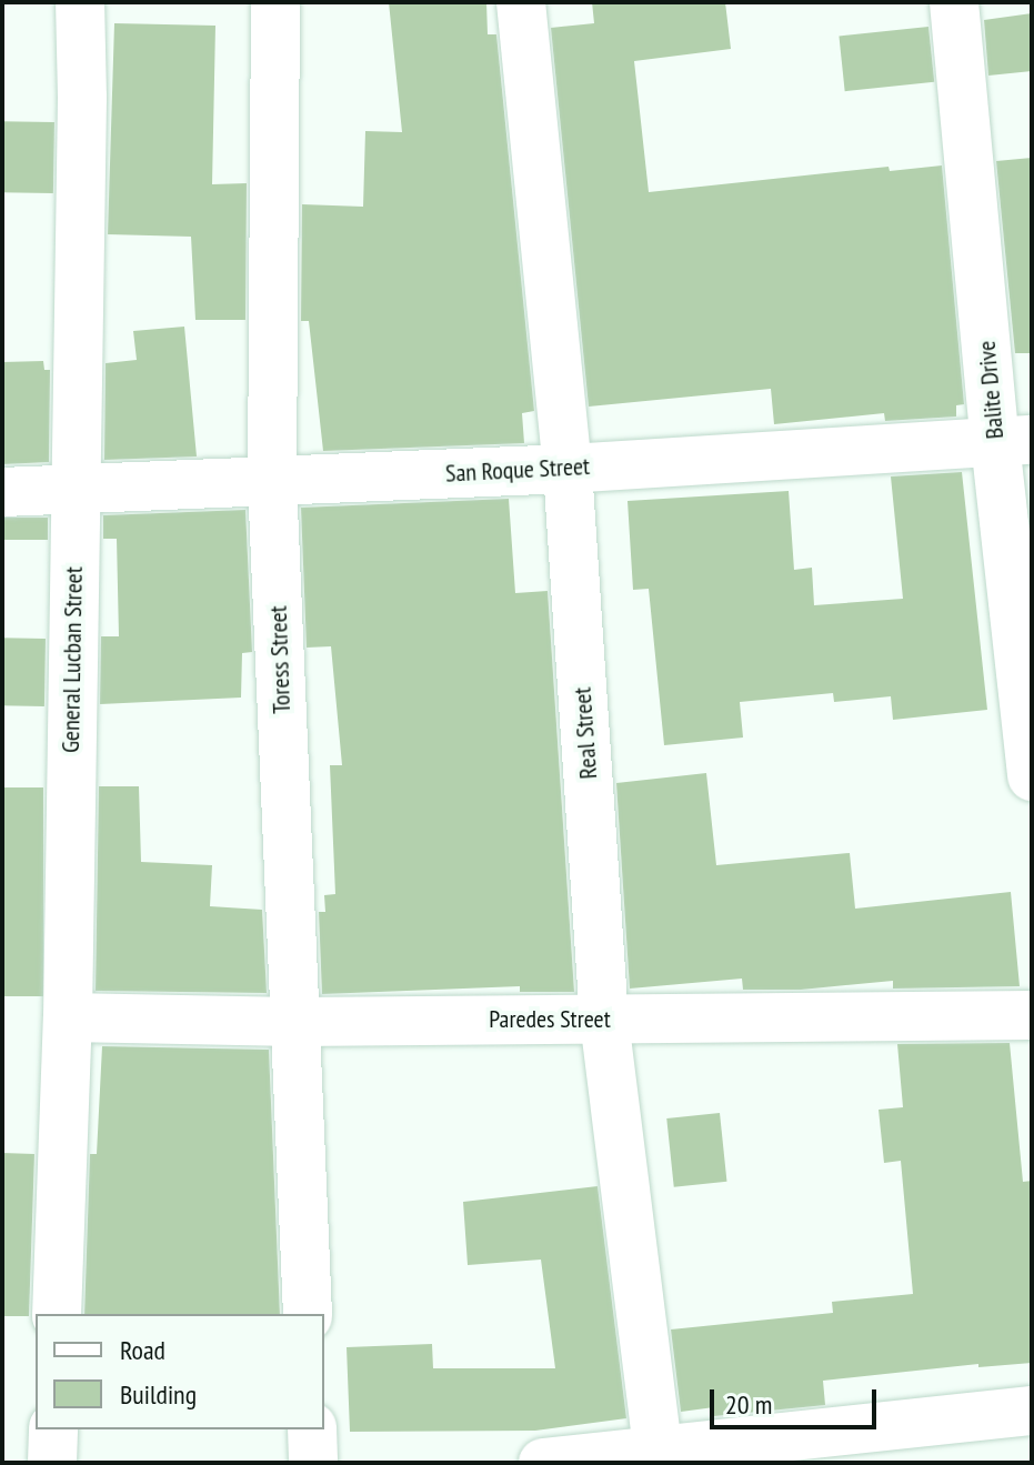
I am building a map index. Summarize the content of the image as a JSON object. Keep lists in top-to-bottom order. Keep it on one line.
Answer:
{"streets":{"street":["Balite Drive","San Roque Street","General Lucban Street","Toress Street","Real Street","Paredes Street"]},"crossings":[["Balite Drive","San Roque Street"],["San Roque Street","General Lucban Street"],["San Roque Street","Toress Street"],["San Roque Street","Real Street"],["General Lucban Street","Paredes Street"],["Toress Street","Paredes Street"],["Real Street","Paredes Street"]],"legend":["Road","Building"],"scale_bar":"20 m"}
